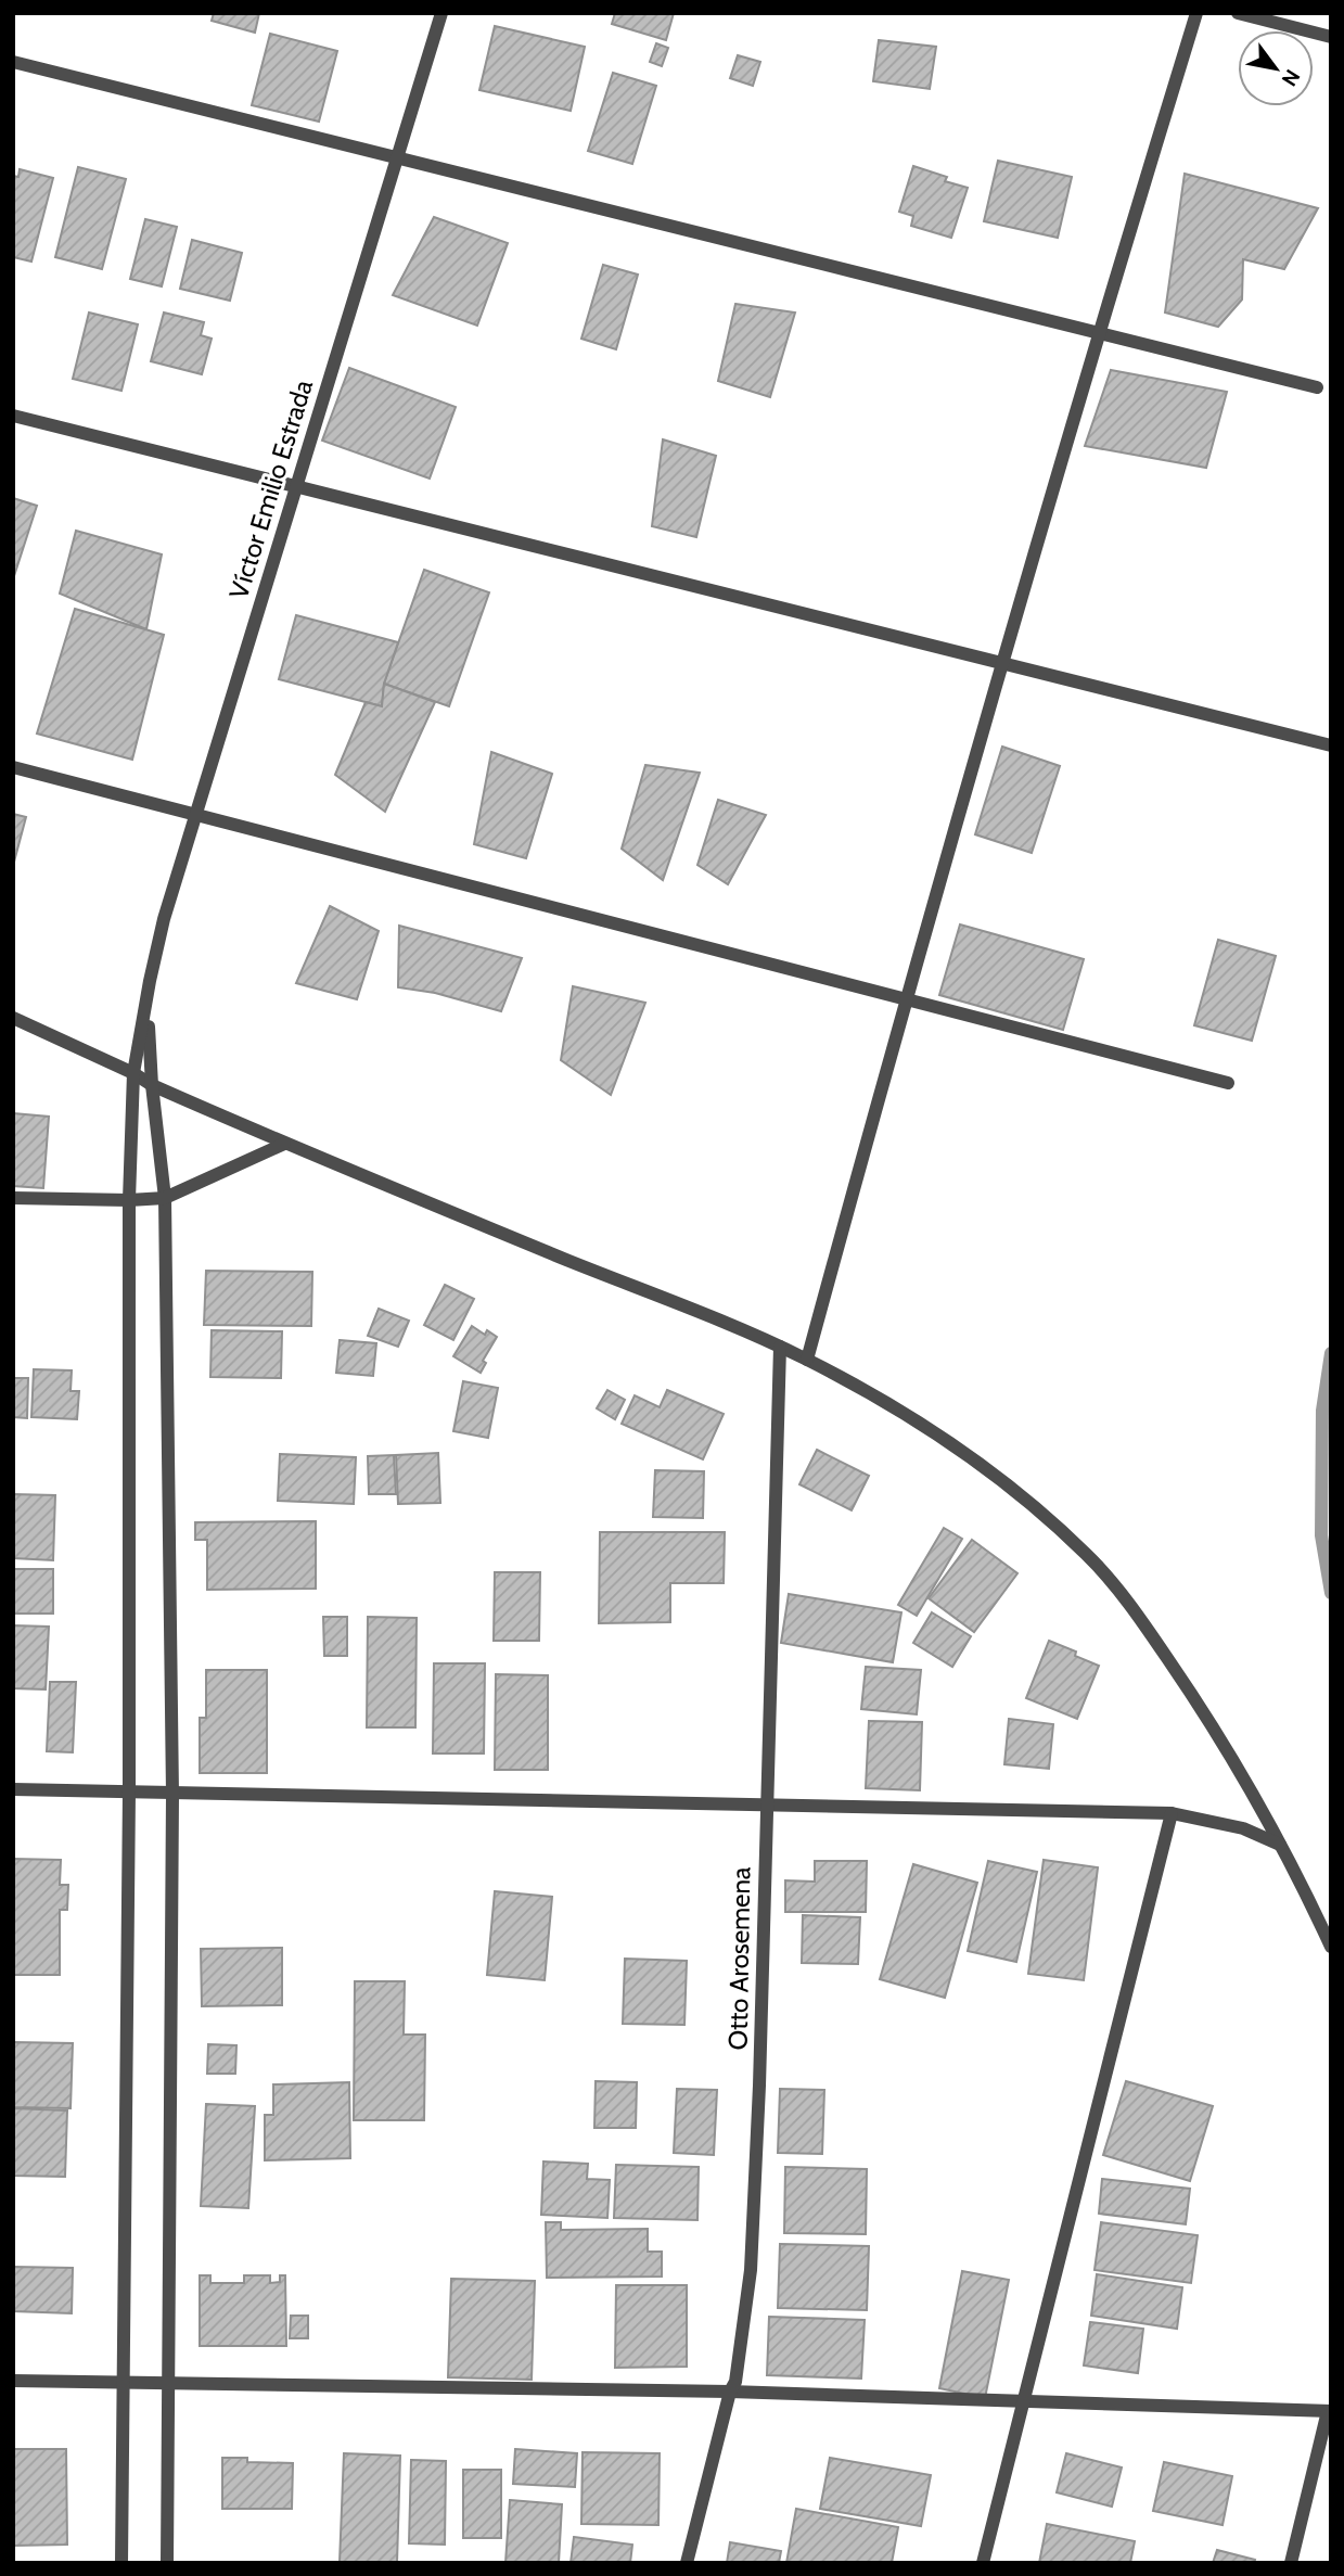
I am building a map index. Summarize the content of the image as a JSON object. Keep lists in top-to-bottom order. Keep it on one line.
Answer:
{"streets":{"street":["Víctor Emilio Estrada","Otto Arosemena"]},"north":"bottom right"}
